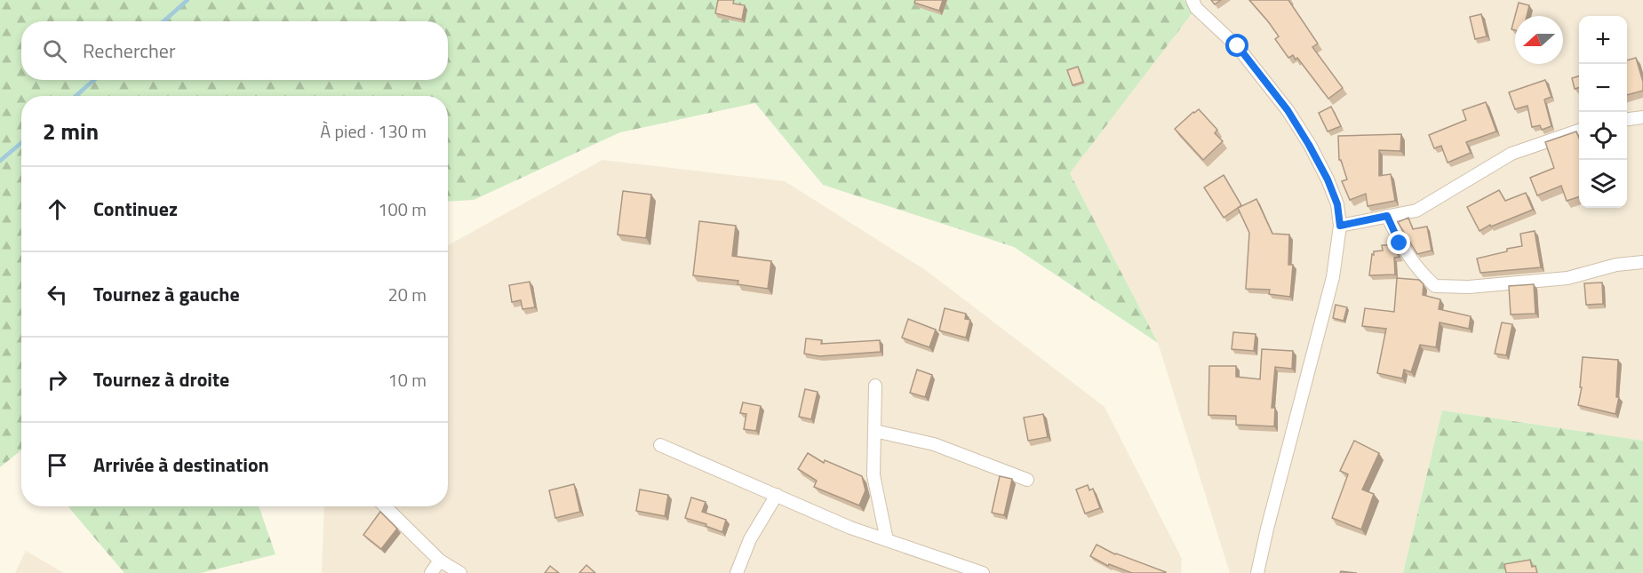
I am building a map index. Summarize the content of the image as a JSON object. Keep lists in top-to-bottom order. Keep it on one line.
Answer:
{"north":"left","page":{"map_buttons":["+","−"],"search":"Rechercher","heading":["2 min","À pied · 130 m"],"list":[["Continuez","100 m"],["Tournez à gauche","20 m"],["Tournez à droite","10 m"],"Arrivée à destination"]}}
